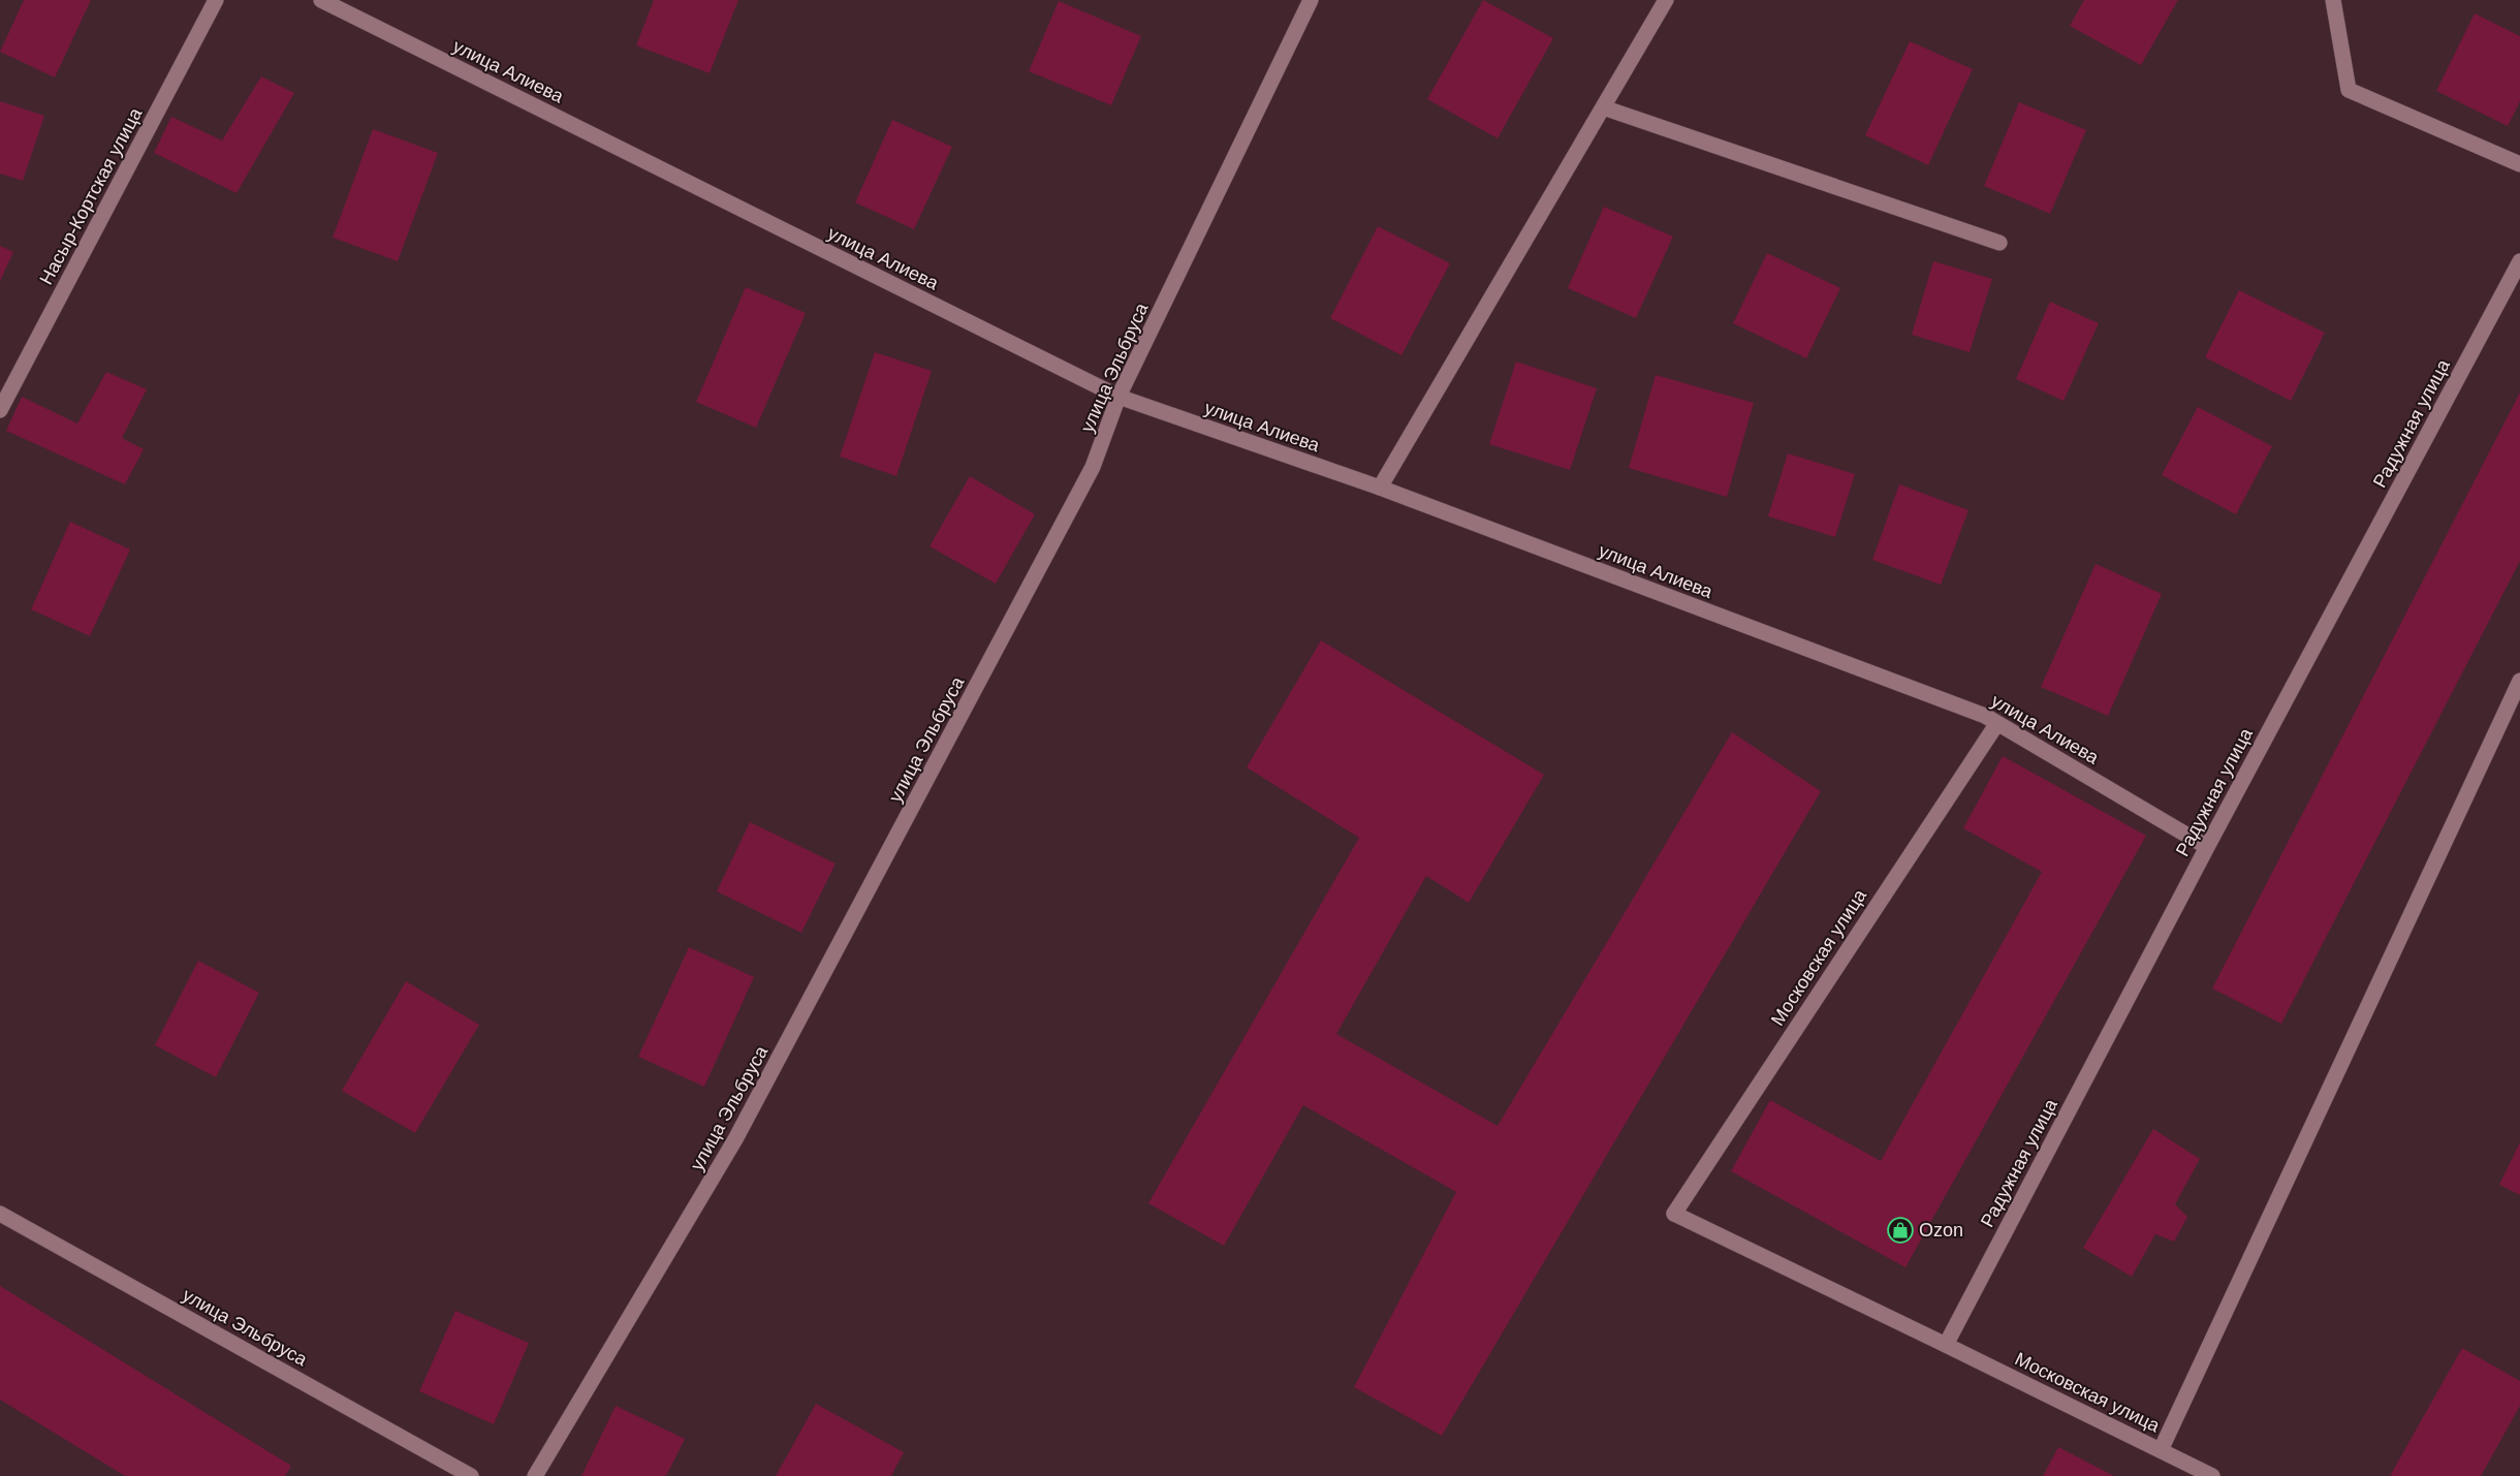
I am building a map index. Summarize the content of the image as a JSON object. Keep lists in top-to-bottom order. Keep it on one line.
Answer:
{"streets":{"street":["улица Алиева","Насыр-Кортская улица","улица Эльбруса","Радужная улица","Московская улица"]},"crossings":[["улица Алиева","улица Эльбруса"],["улица Алиева","Радужная улица"],["улица Алиева","Московская улица"],["Радужная улица","Московская улица"]],"places":{"shop":["Ozon"]}}
